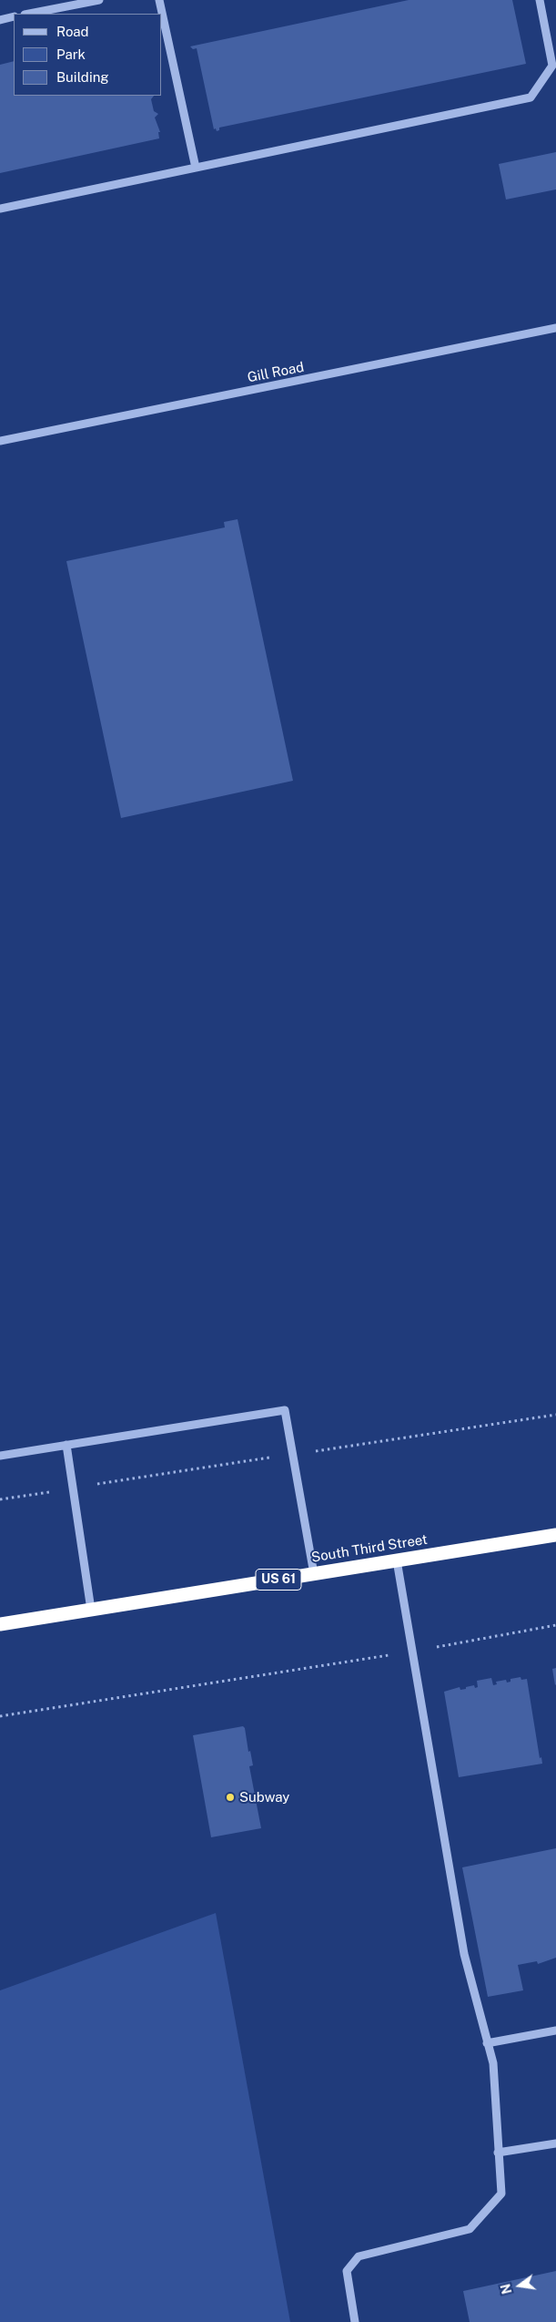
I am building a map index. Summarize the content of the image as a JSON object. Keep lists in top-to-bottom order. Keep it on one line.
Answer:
{"streets":{"highway":["South Third Street","US 61"],"street":["Gill Road"]},"places":["Subway"],"legend":["Road","Park","Building"],"north":"left"}
